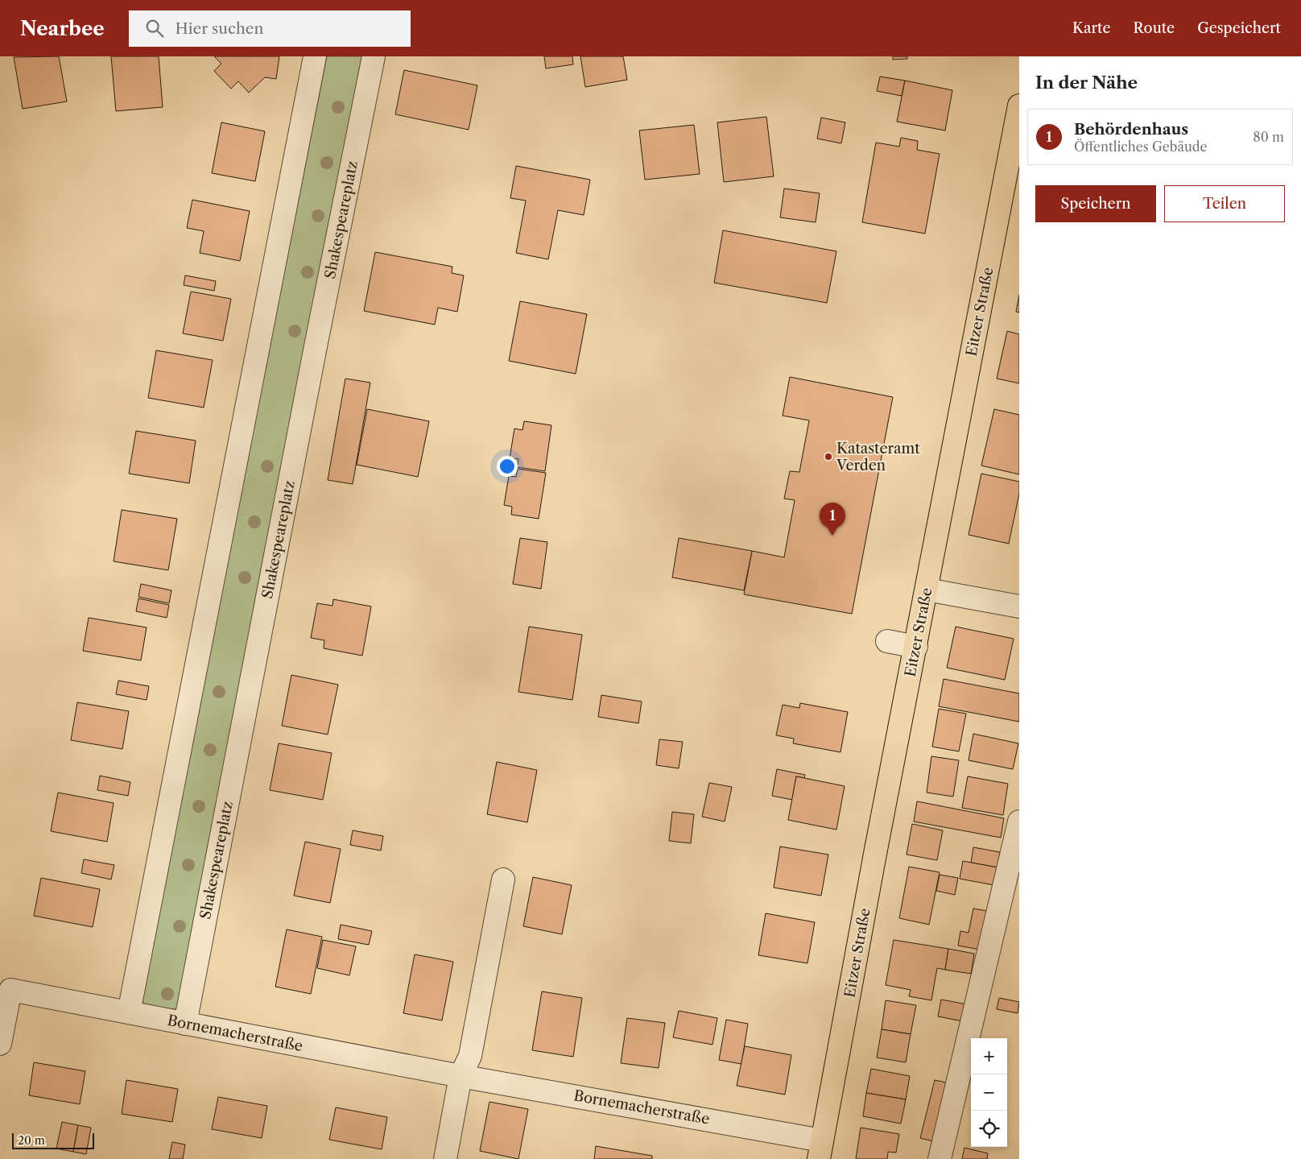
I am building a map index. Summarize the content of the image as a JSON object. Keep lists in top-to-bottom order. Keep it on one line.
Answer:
{"streets":{"main road":["Eitzer Straße"],"street":["Shakespeareplatz","Bornemacherstraße"]},"crossings":[["Shakespeareplatz","Bornemacherstraße"],["Eitzer Straße","Bornemacherstraße"]],"places":["Katasteramt Verden"],"scale_bar":"20 m","page":{"header":"Nearbee","search":"Hier suchen","nav":["Karte","Route","Gespeichert"],"heading":"In der Nähe","list":[{"mark":"1","name":"Behördenhaus","note":"Öffentliches Gebäude","value":"80 m"}],"buttons":["Speichern","Teilen"],"pins":"1","map_buttons":["+","−"],"scale":"20 m"}}
